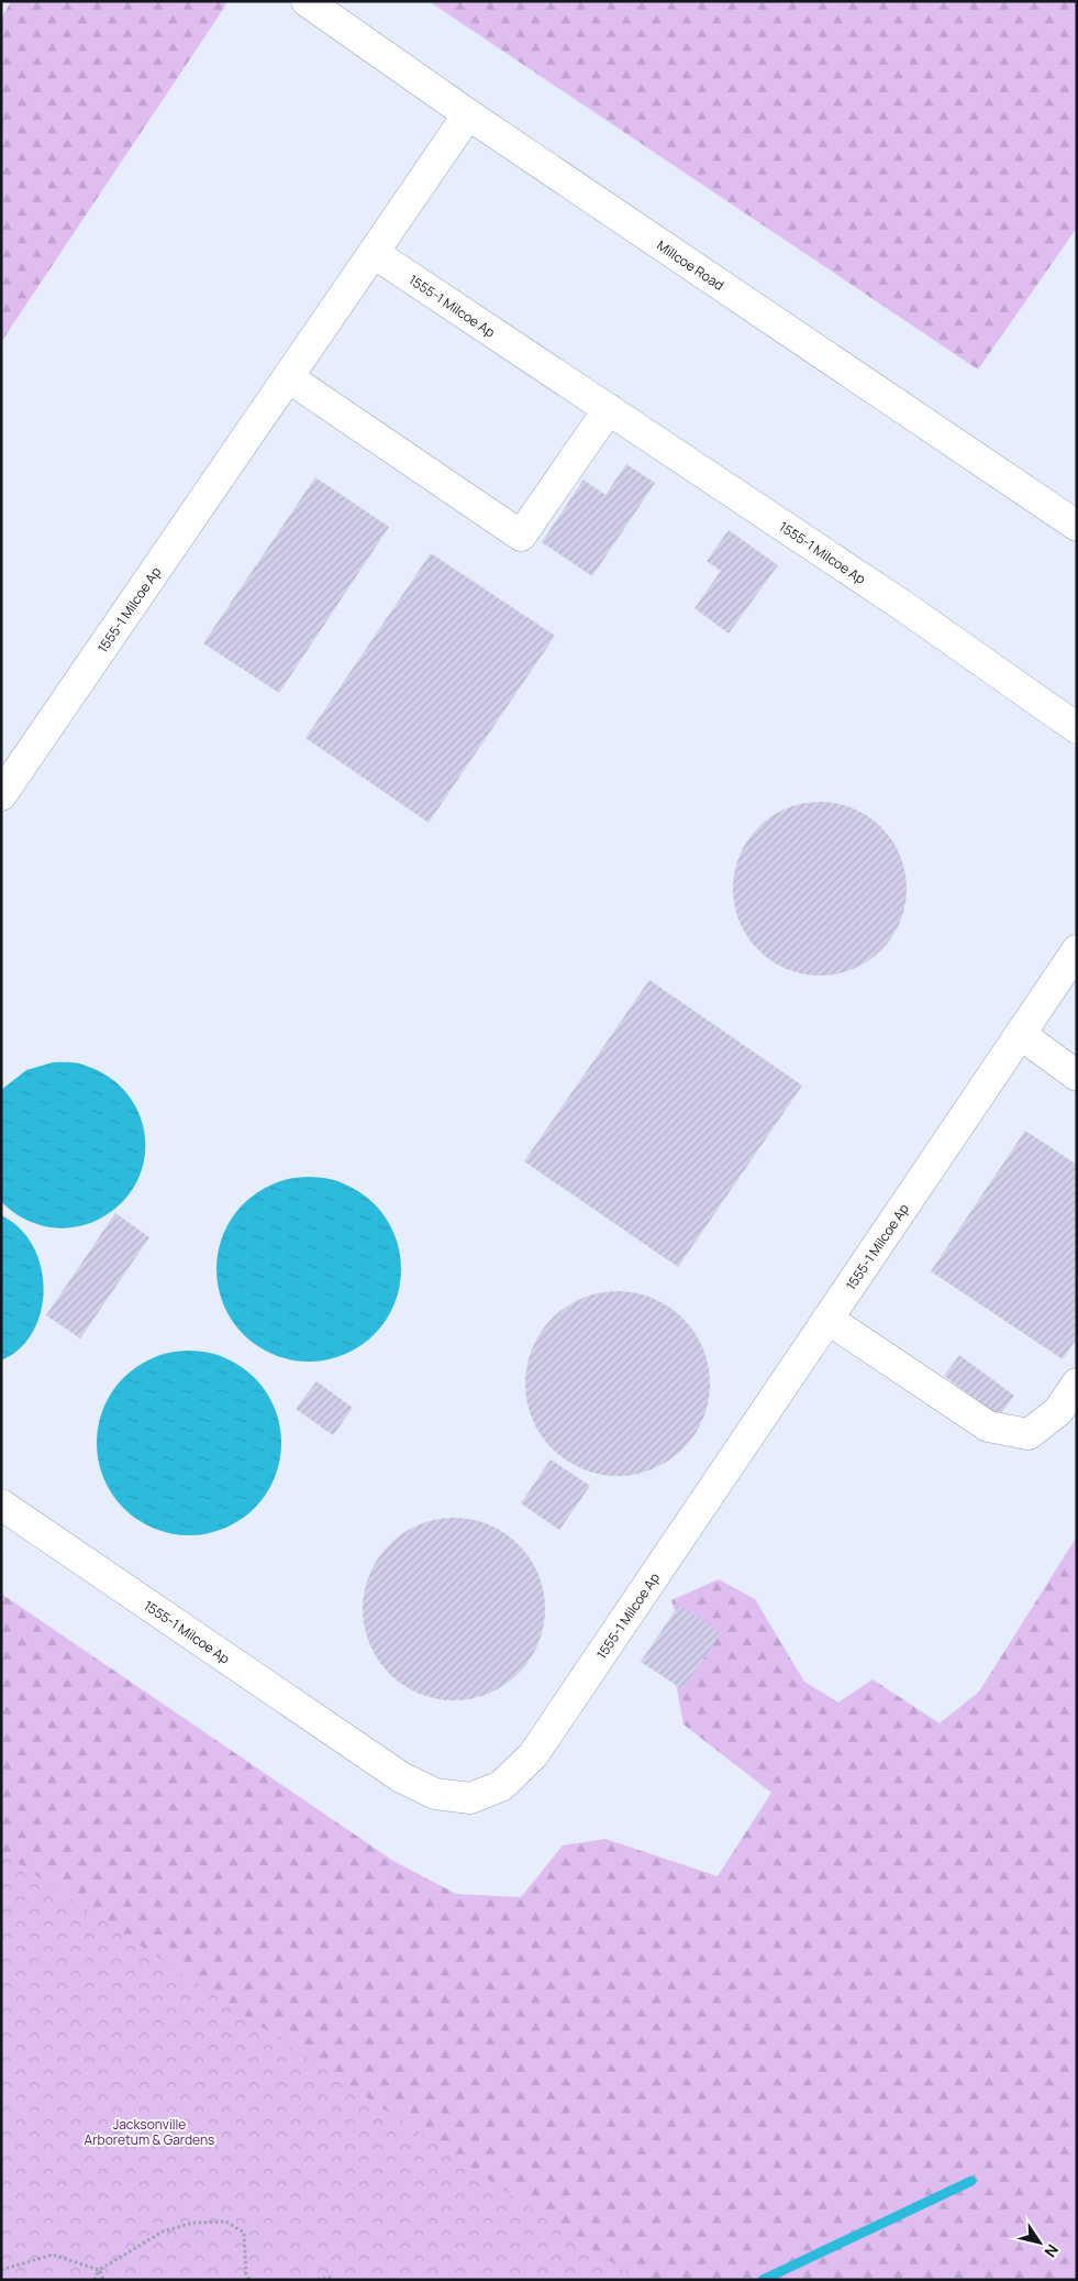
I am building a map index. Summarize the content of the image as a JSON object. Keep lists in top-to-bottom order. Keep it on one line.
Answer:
{"streets":{"street":["Millcoe Road","1555-1 Milcoe Ap"]},"parks":["Jacksonville Arboretum & Gardens"],"north":"bottom right"}
